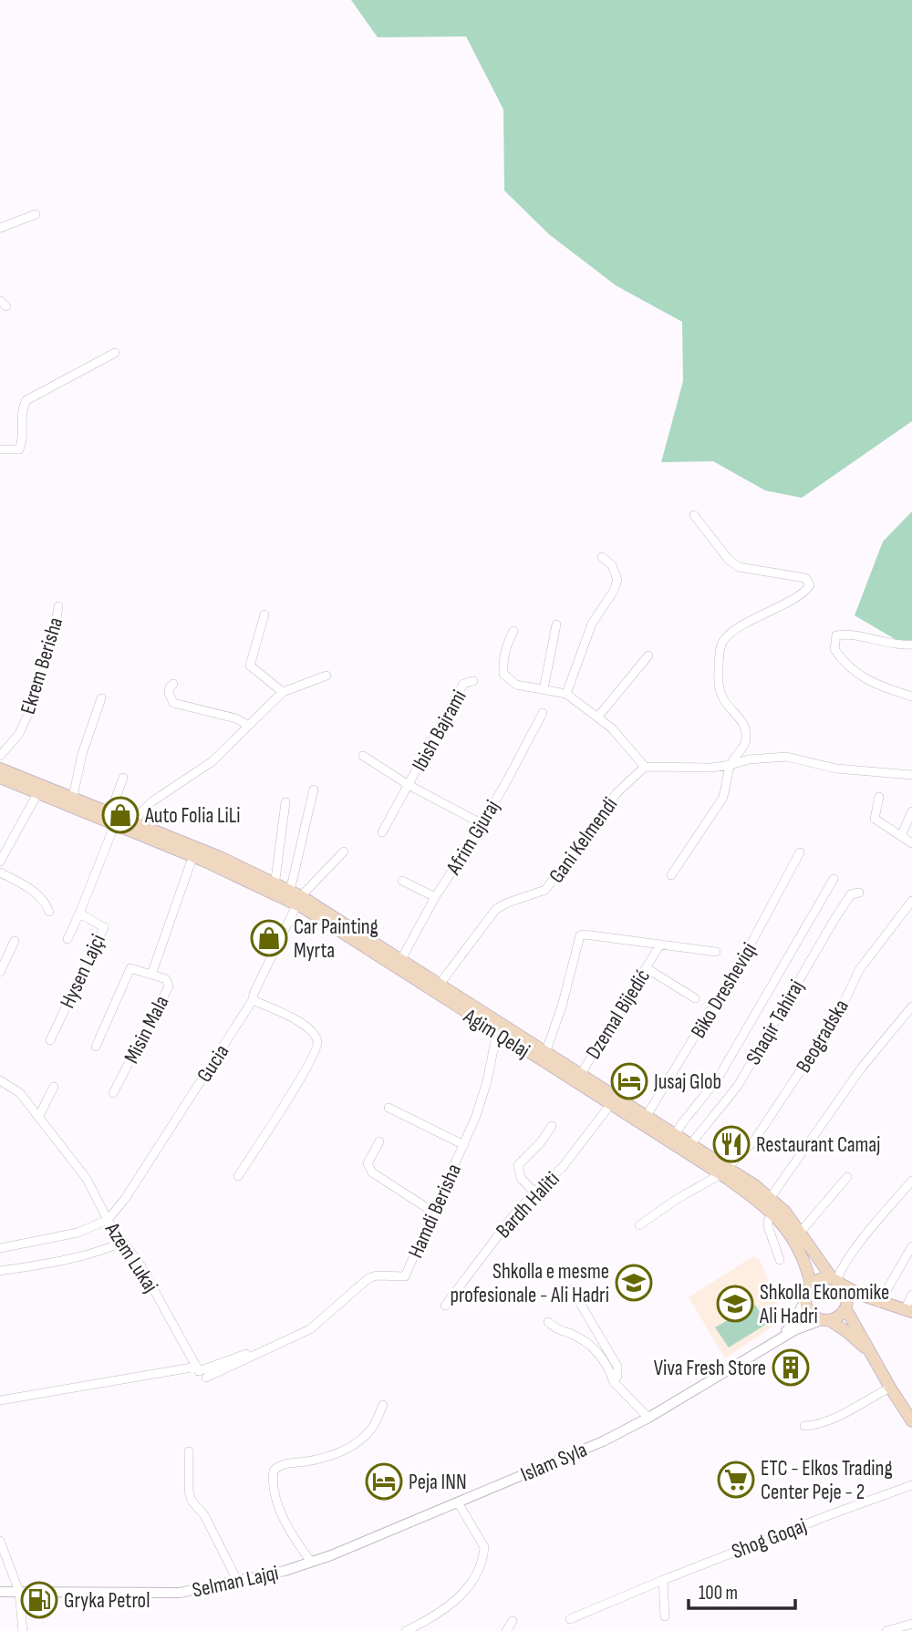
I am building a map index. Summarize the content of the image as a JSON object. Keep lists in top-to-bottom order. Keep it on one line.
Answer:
{"streets":{"main road":["Agim Qelaj"],"street":["Ekrem Berisha","Ibish Bajrami","Afrim Gjuraj","Gani Kelmendi","Hysen Lajçi","Biko Dresheviqi","Dzemal Bijedić","Shaqir Tahiraj","Misin Mala","Beogradska","Gucia","Bardh Haliti","Hamdi Berisha","Azem Lukaj","Islam Syla","Shog Goqaj","Selman Lajqi"]},"crossings":[["Ibish Bajrami","Afrim Gjuraj"],["Afrim Gjuraj","Agim Qelaj"],["Gani Kelmendi","Agim Qelaj"],["Hysen Lajçi","Agim Qelaj"],["Biko Dresheviqi","Agim Qelaj"],["Dzemal Bijedić","Agim Qelaj"],["Shaqir Tahiraj","Agim Qelaj"],["Misin Mala","Agim Qelaj"],["Agim Qelaj","Beogradska"],["Agim Qelaj","Gucia"],["Agim Qelaj","Bardh Haliti"],["Agim Qelaj","Hamdi Berisha"],["Agim Qelaj","Islam Syla"],["Gucia","Azem Lukaj"],["Islam Syla","Selman Lajqi"]],"places":{"shop":["Auto Folia LiLi","Car Painting Myrta"],"hotel":["Jusaj Glob","Peja INN"],"restaurant":["Restaurant Camaj"],"school or university":["Shkolla e mesme profesionale - Ali Hadri","Shkolla Ekonomike Ali Hadri"],"building":["Viva Fresh Store"],"supermarket":["ETC - Elkos Trading Center Peje - 2"],"fuel station":["Gryka Petrol"]},"scale_bar":"100 m"}
